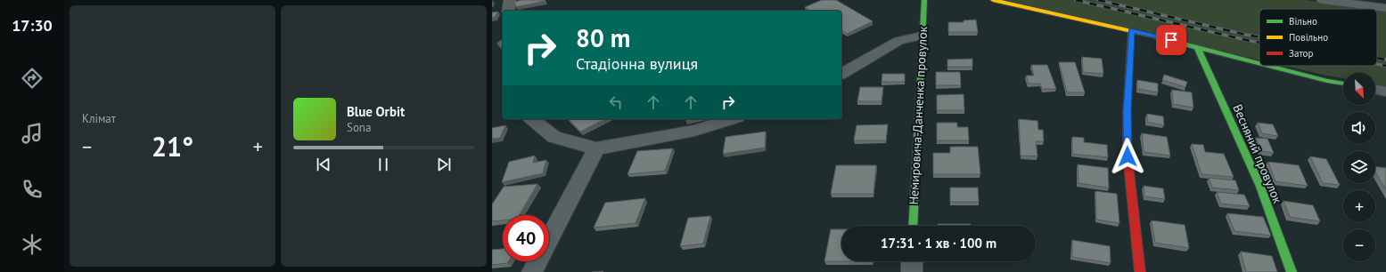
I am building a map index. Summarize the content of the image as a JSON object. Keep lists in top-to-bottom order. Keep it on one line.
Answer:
{"streets":{"street":["Немировича-Данченка провулок","Весняний провулок"]},"legend":["Вільно","Повільно","Затор"],"north":"bottom right","page":{"tabs":"17:30","tile":"Клімат","turn":["80 m","Стадіонна вулиця"],"map_buttons":["+","−"],"song":["Blue Orbit","Sona"],"heat":["−","21°","+"],"limit":"40","trip":"17:31 · 1 хв · 100 m"}}
